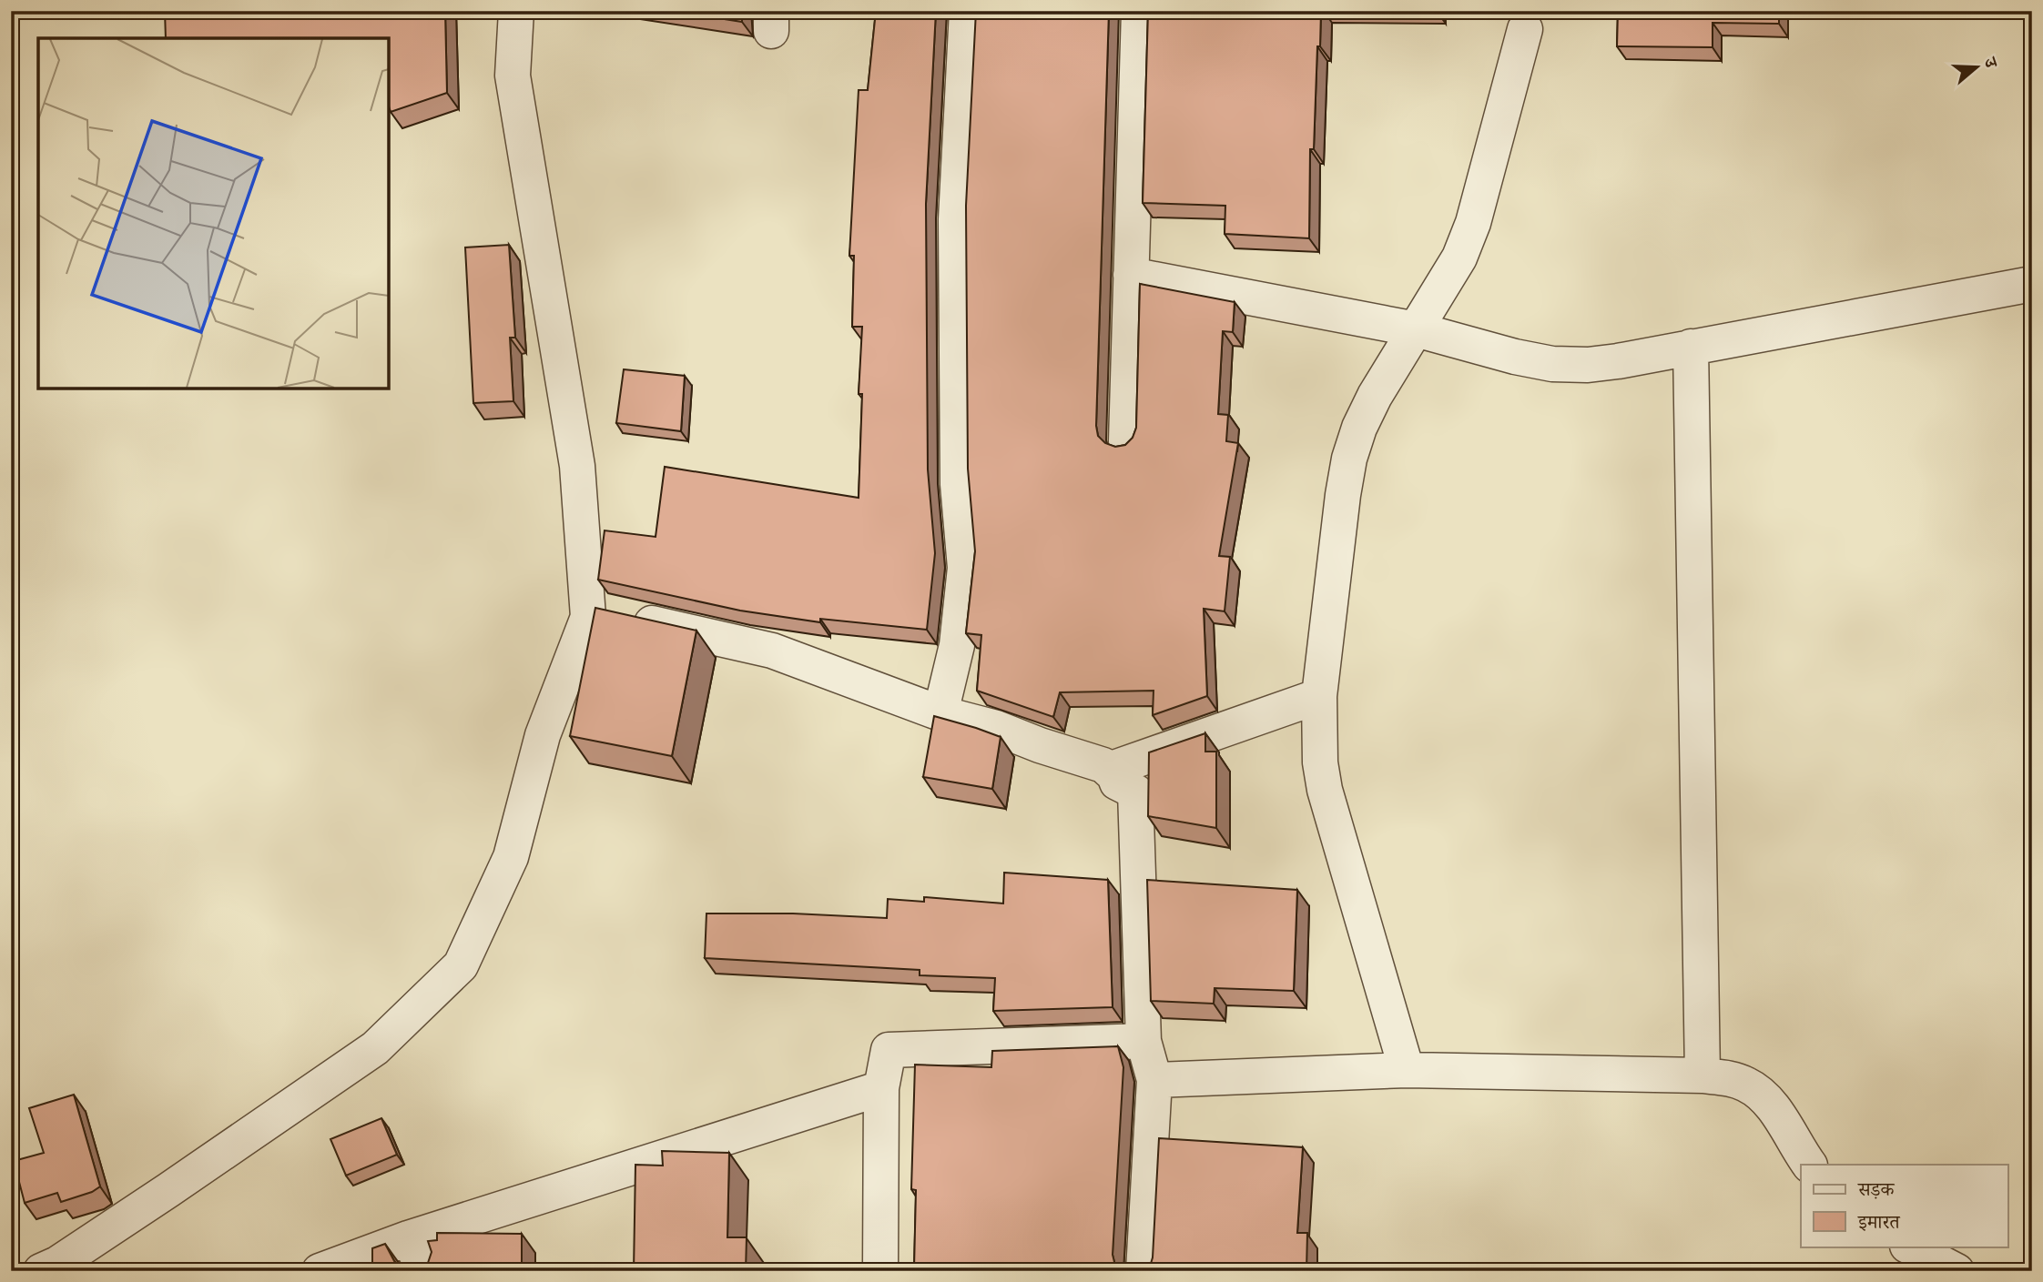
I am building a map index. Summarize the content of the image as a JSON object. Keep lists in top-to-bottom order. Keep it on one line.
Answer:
{"legend":["सड़क","इमारत"],"north":"right"}
